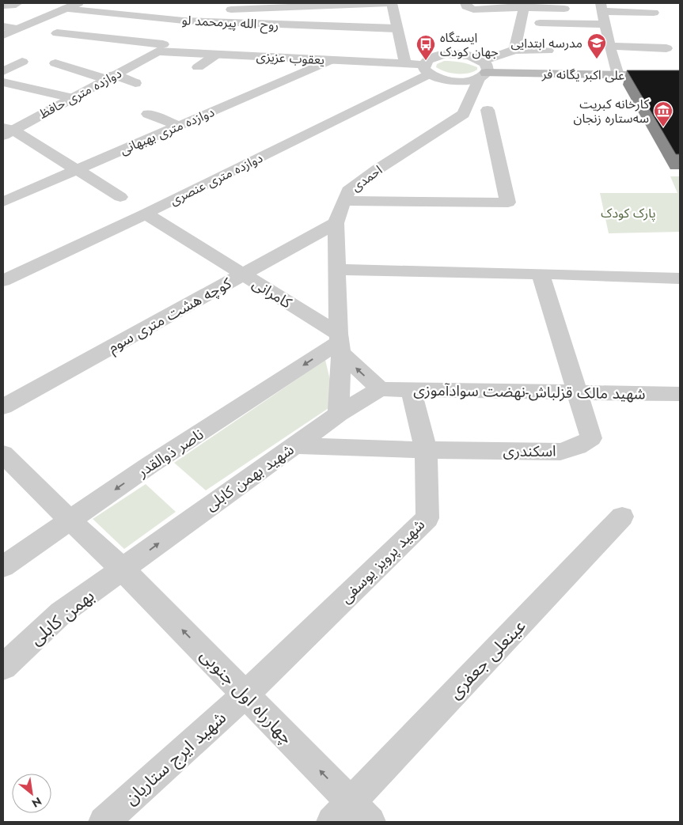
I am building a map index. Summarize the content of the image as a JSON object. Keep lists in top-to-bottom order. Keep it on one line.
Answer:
{"streets":{"main road":["علی اکبر یگانه فر"],"street":["روح الله پیرمحمد لو","یعقوب عزیزی","دوازده متری حافظ","دوازده متری بهبهانی","احمدی","دوازده متری عنصری","کامرانی","کوچه هشت متری سوم","شهید مالک قزلباش-نهضت سوادآموزی","اسکندری","ناصر ذوالقدر","شهید بهمن کابلی","شهید پرویز یوسفی","بهمن کابلی","عینعلی جعفری","چهارراه اول جنوبی","شهید ایرج ستاریان"]},"crossings":[["یعقوب عزیزی","علی اکبر یگانه فر"],["یعقوب عزیزی","دوازده متری حافظ"],["یعقوب عزیزی","دوازده متری بهبهانی"],["یعقوب عزیزی","دوازده متری عنصری"],["احمدی","کامرانی"],["احمدی","کوچه هشت متری سوم"],["احمدی","ناصر ذوالقدر"],["احمدی","شهید بهمن کابلی"],["دوازده متری عنصری","کامرانی"],["کامرانی","کوچه هشت متری سوم"],["کامرانی","شهید مالک قزلباش-نهضت سوادآموزی"],["کامرانی","ناصر ذوالقدر"],["کامرانی","شهید بهمن کابلی"],["شهید مالک قزلباش-نهضت سوادآموزی","اسکندری"],["شهید مالک قزلباش-نهضت سوادآموزی","شهید بهمن کابلی"],["شهید مالک قزلباش-نهضت سوادآموزی","شهید پرویز یوسفی"],["اسکندری","شهید بهمن کابلی"],["اسکندری","شهید پرویز یوسفی"],["ناصر ذوالقدر","چهارراه اول جنوبی"],["شهید بهمن کابلی","بهمن کابلی"],["شهید بهمن کابلی","چهارراه اول جنوبی"],["شهید پرویز یوسفی","چهارراه اول جنوبی"],["شهید پرویز یوسفی","شهید ایرج ستاریان"],["بهمن کابلی","چهارراه اول جنوبی"],["عینعلی جعفری","چهارراه اول جنوبی"],["چهارراه اول جنوبی","شهید ایرج ستاریان"]],"one_way":["ناصر ذوالقدر","شهید بهمن کابلی","چهارراه اول جنوبی"],"parks":["پارک کودک"],"places":{"school or university":["مدرسه ابتدایی"],"bus stop":["ایستگاه جهان کودک"],"museum":["کارخانه کبریت سه‌ستاره زنجان"]},"north":"bottom right"}
